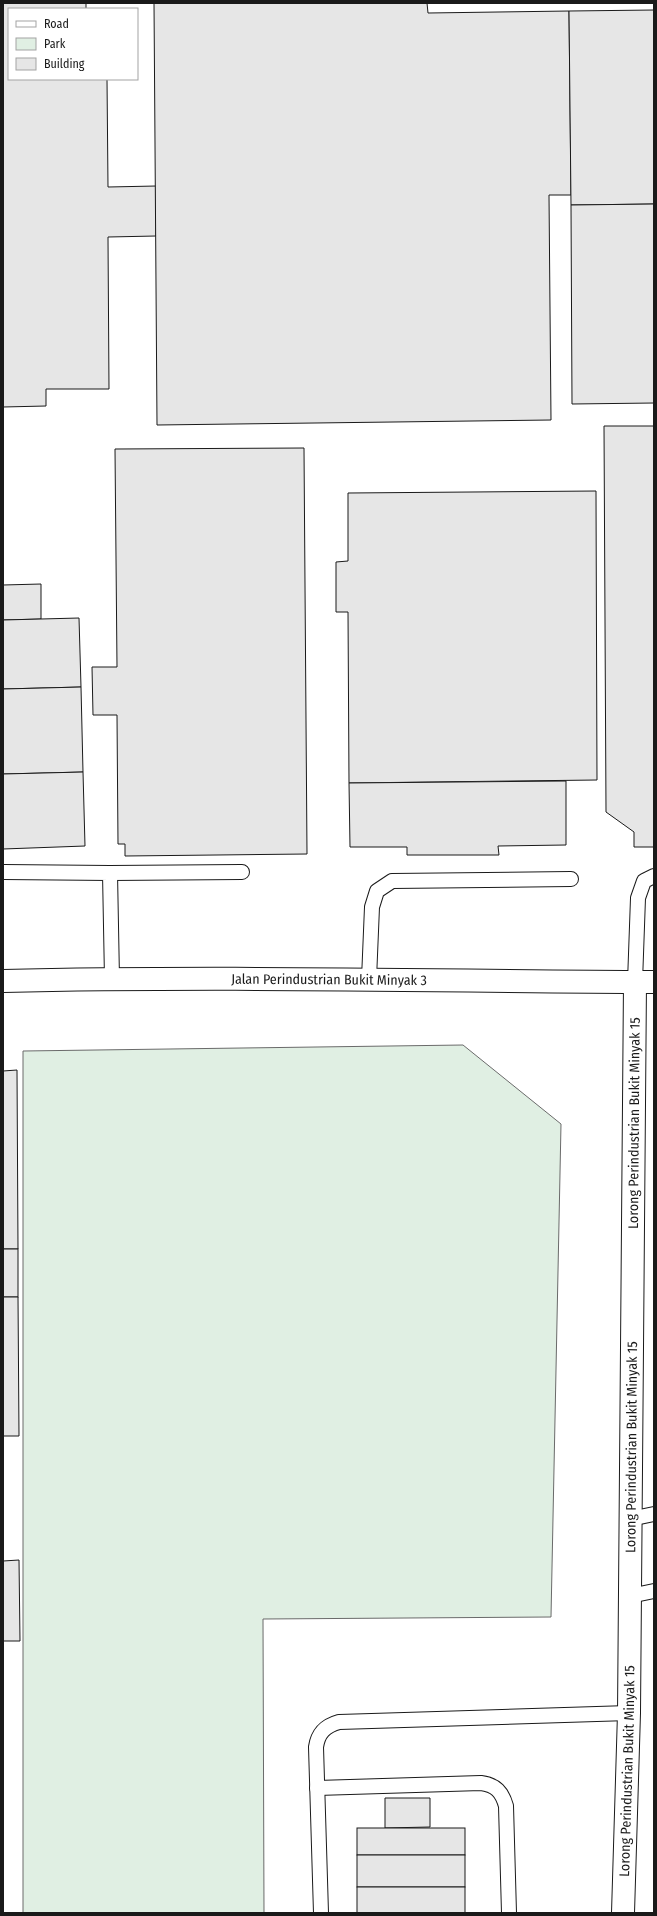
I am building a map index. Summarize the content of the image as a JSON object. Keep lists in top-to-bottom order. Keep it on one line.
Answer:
{"streets":{"street":["Jalan Perindustrian Bukit Minyak 3","Lorong Perindustrian Bukit Minyak 15"]},"crossings":[["Jalan Perindustrian Bukit Minyak 3","Lorong Perindustrian Bukit Minyak 15"]],"legend":["Road","Park","Building"]}
